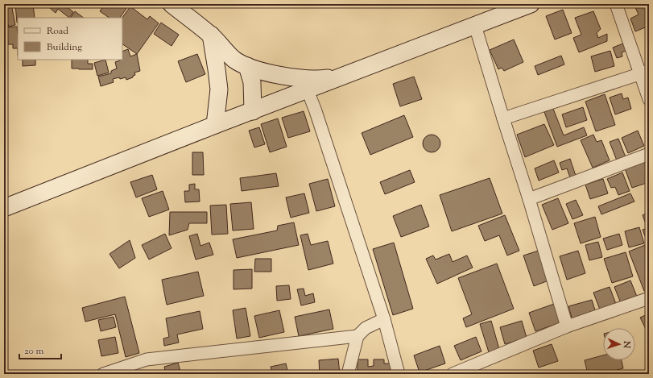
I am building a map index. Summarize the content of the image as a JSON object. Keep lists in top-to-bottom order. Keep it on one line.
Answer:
{"legend":["Road","Building"],"scale_bar":"20 m","north":"right"}
